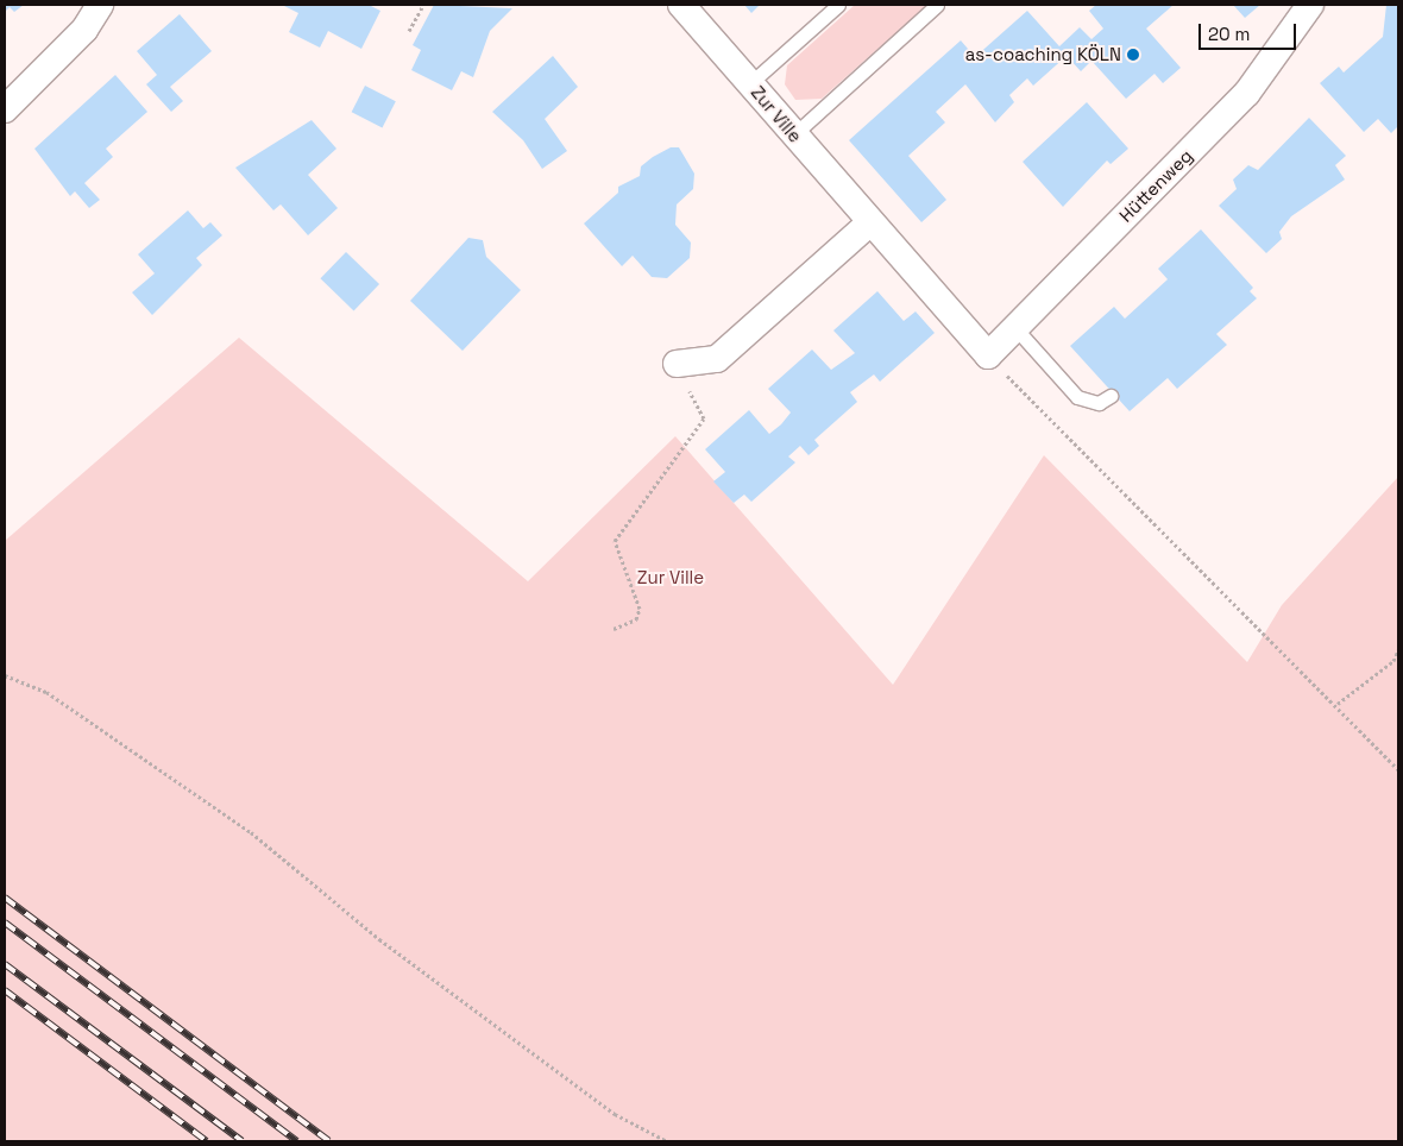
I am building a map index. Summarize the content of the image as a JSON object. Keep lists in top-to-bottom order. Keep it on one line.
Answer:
{"streets":{"street":["Zur Ville","Hüttenweg"]},"crossings":[["Zur Ville","Hüttenweg"]],"parks":["Zur Ville"],"places":["as-coaching KÖLN"],"scale_bar":"20 m"}
